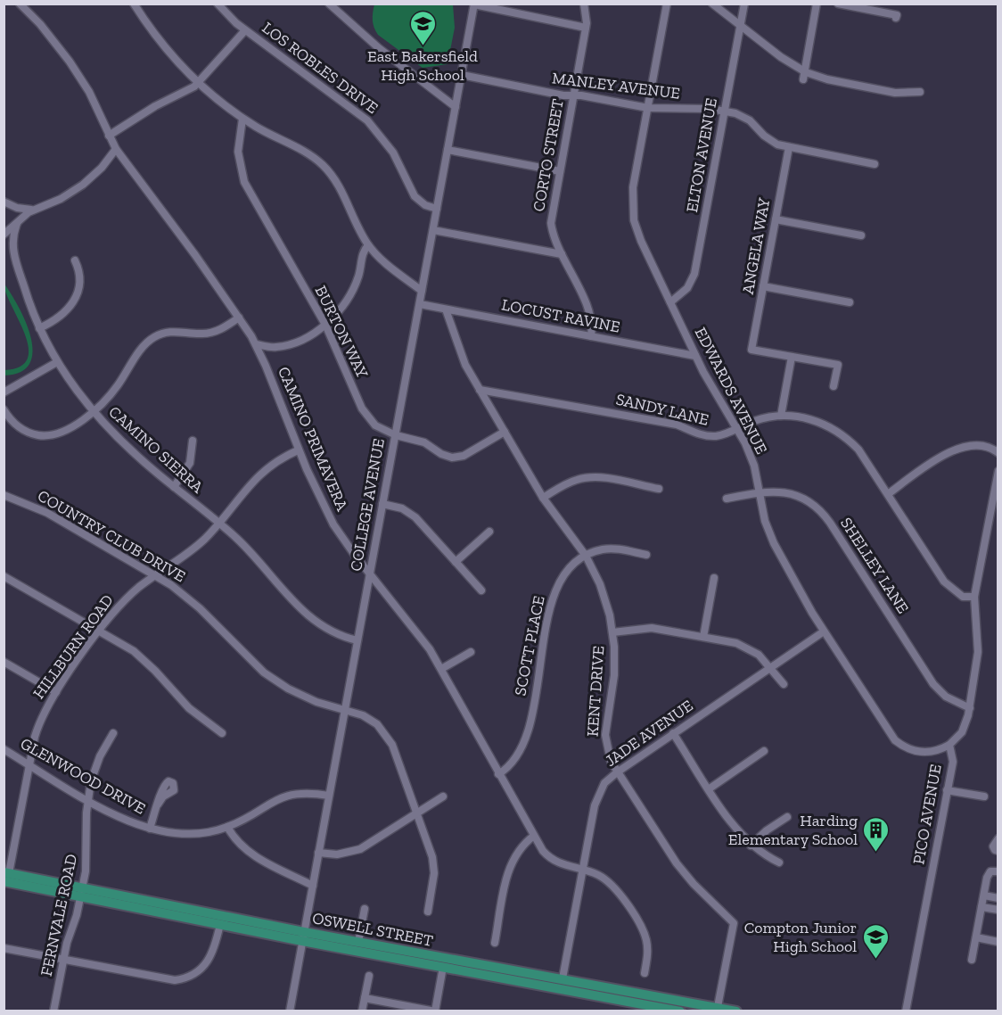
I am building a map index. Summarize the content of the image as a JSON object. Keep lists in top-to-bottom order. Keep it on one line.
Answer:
{"streets":{"main road":["OSWELL STREET"],"street":["LOS ROBLES DRIVE","MANLEY AVENUE","CORTO STREET","ELTON AVENUE","ANGELA WAY","LOCUST RAVINE","BURTON WAY","EDWARDS AVENUE","SANDY LANE","CAMINO PRIMAVERA","CAMINO SIERRA","COLLEGE AVENUE","COUNTRY CLUB DRIVE","SHELLEY LANE","SCOTT PLACE","HILLBURN ROAD","KENT DRIVE","JADE AVENUE","GLENWOOD DRIVE","PICO AVENUE","FERNVALE ROAD"]},"crossings":[["LOS ROBLES DRIVE","COLLEGE AVENUE"],["MANLEY AVENUE","CORTO STREET"],["MANLEY AVENUE","ELTON AVENUE"],["MANLEY AVENUE","ANGELA WAY"],["MANLEY AVENUE","EDWARDS AVENUE"],["MANLEY AVENUE","COLLEGE AVENUE"],["CORTO STREET","LOCUST RAVINE"],["ELTON AVENUE","EDWARDS AVENUE"],["LOCUST RAVINE","EDWARDS AVENUE"],["LOCUST RAVINE","COLLEGE AVENUE"],["LOCUST RAVINE","KENT DRIVE"],["BURTON WAY","COLLEGE AVENUE"],["BURTON WAY","KENT DRIVE"],["EDWARDS AVENUE","SANDY LANE"],["EDWARDS AVENUE","SHELLEY LANE"],["EDWARDS AVENUE","JADE AVENUE"],["EDWARDS AVENUE","PICO AVENUE"],["SANDY LANE","KENT DRIVE"],["SANDY LANE","PICO AVENUE"],["CAMINO PRIMAVERA","COLLEGE AVENUE"],["CAMINO PRIMAVERA","SCOTT PLACE"],["CAMINO PRIMAVERA","HILLBURN ROAD"],["CAMINO PRIMAVERA","JADE AVENUE"],["CAMINO SIERRA","COLLEGE AVENUE"],["CAMINO SIERRA","HILLBURN ROAD"],["COLLEGE AVENUE","COUNTRY CLUB DRIVE"],["COLLEGE AVENUE","GLENWOOD DRIVE"],["COLLEGE AVENUE","OSWELL STREET"],["COUNTRY CLUB DRIVE","HILLBURN ROAD"],["SHELLEY LANE","PICO AVENUE"],["SCOTT PLACE","KENT DRIVE"],["HILLBURN ROAD","GLENWOOD DRIVE"],["HILLBURN ROAD","OSWELL STREET"],["KENT DRIVE","JADE AVENUE"],["KENT DRIVE","OSWELL STREET"],["JADE AVENUE","OSWELL STREET"],["GLENWOOD DRIVE","FERNVALE ROAD"],["FERNVALE ROAD","OSWELL STREET"]],"places":{"school or university":["East Bakersfield High School","Compton Junior High School"],"building":["Harding Elementary School"]}}
